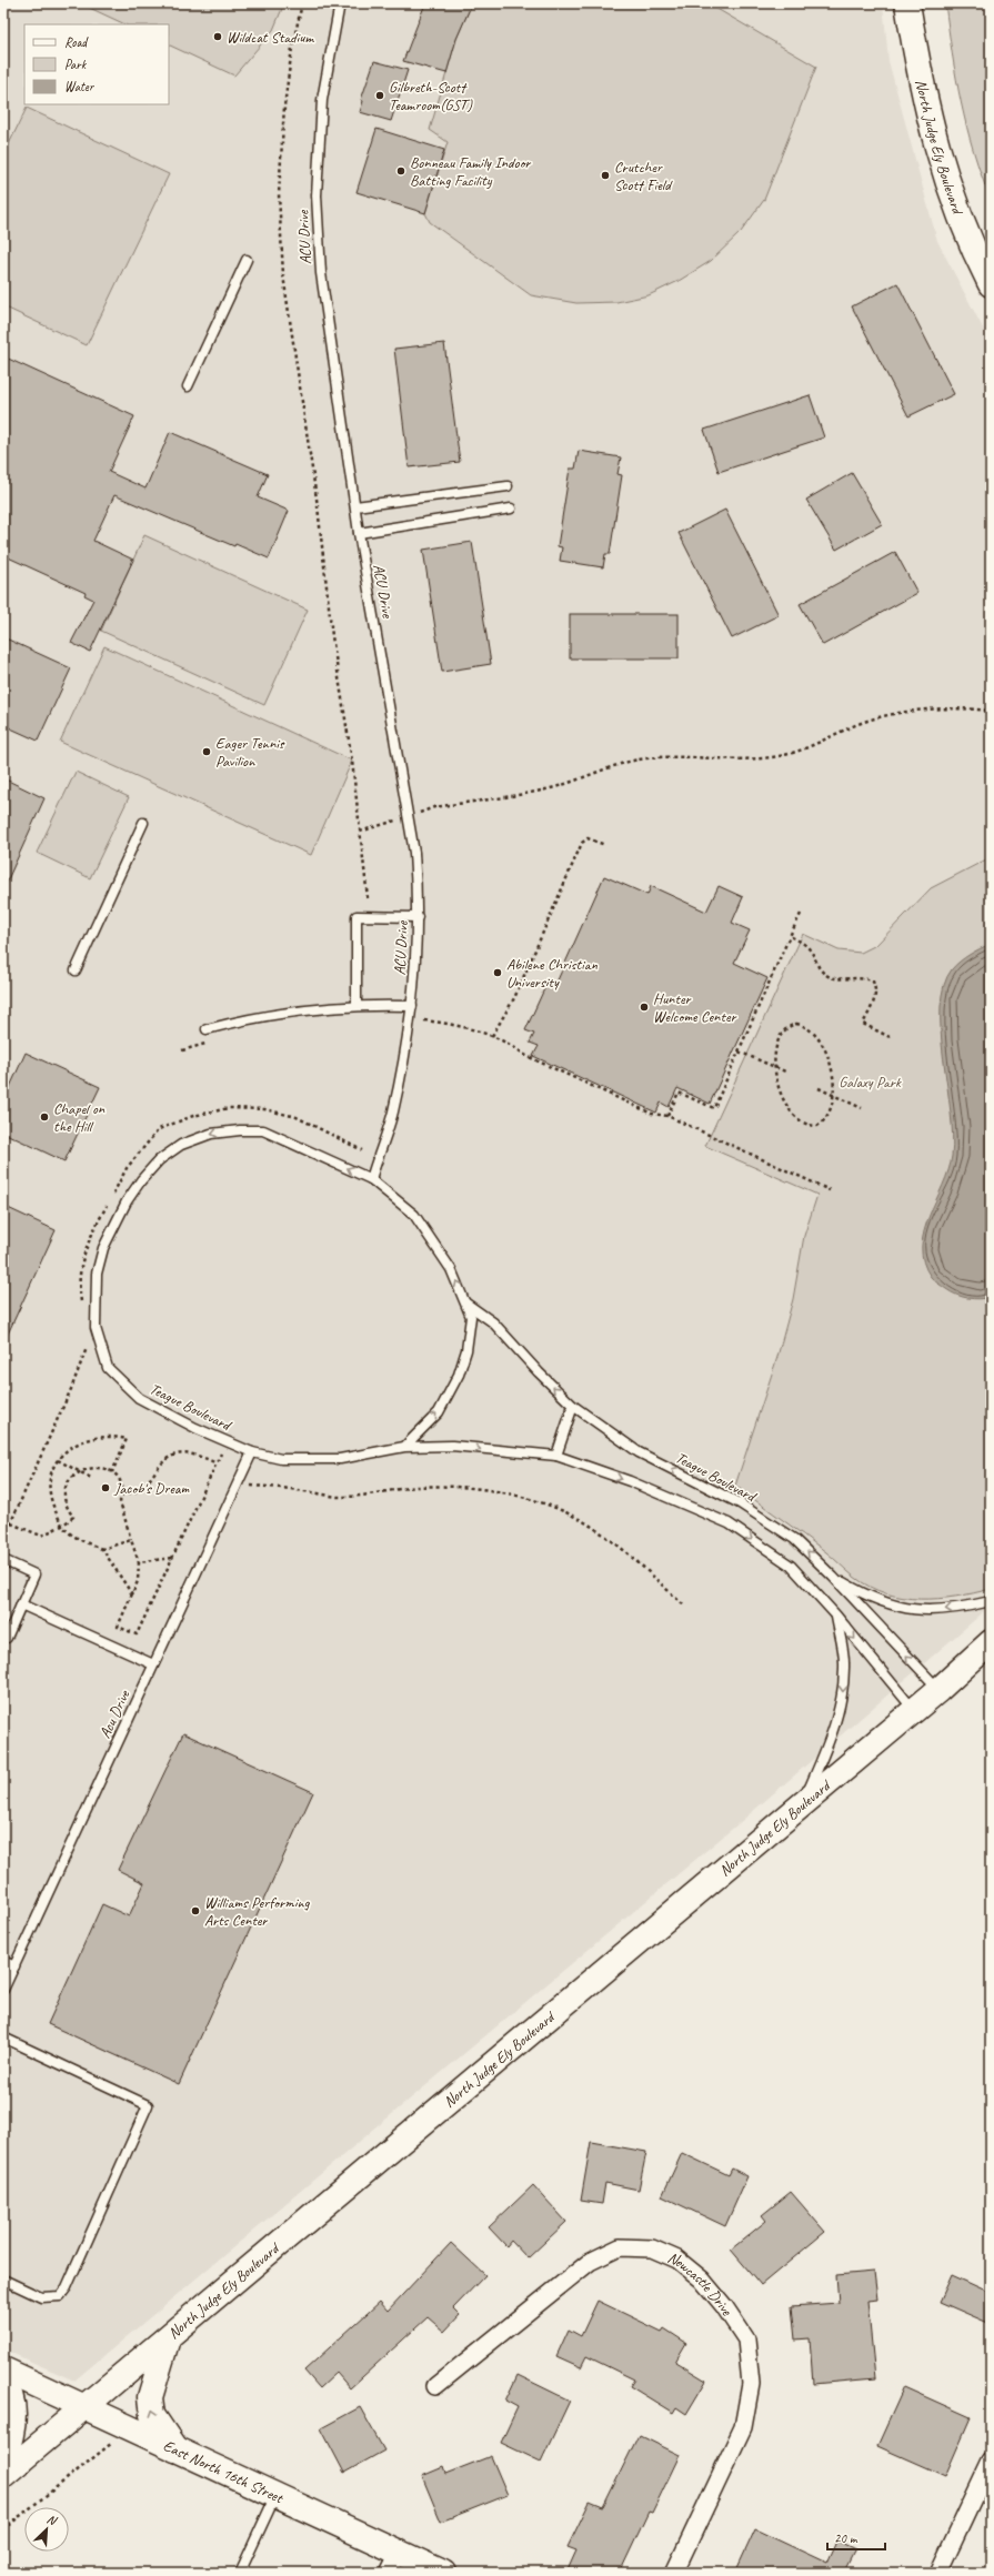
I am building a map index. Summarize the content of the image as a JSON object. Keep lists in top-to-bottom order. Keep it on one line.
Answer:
{"streets":{"main road":["North Judge Ely Boulevard","East North 16th Street"],"street":["Newcastle Drive"],"lane":["ACU Drive","Teague Boulevard","Acu Drive"]},"crossings":[["North Judge Ely Boulevard","Teague Boulevard"],["North Judge Ely Boulevard","East North 16th Street"],["ACU Drive","Teague Boulevard"],["Teague Boulevard","Acu Drive"]],"parks":["Galaxy Park"],"places":["Wildcat Stadium","Gilbreth-Scott Teamroom(GST)","Bonneau Family Indoor Batting Facility","Crutcher Scott Field","Eager Tennis Pavilion","Abilene Christian University","Hunter Welcome Center","Chapel on the Hill","Jacob's Dream","Williams Performing Arts Center"],"legend":["Road","Park","Water"],"scale_bar":"20 m","north":"top right"}
